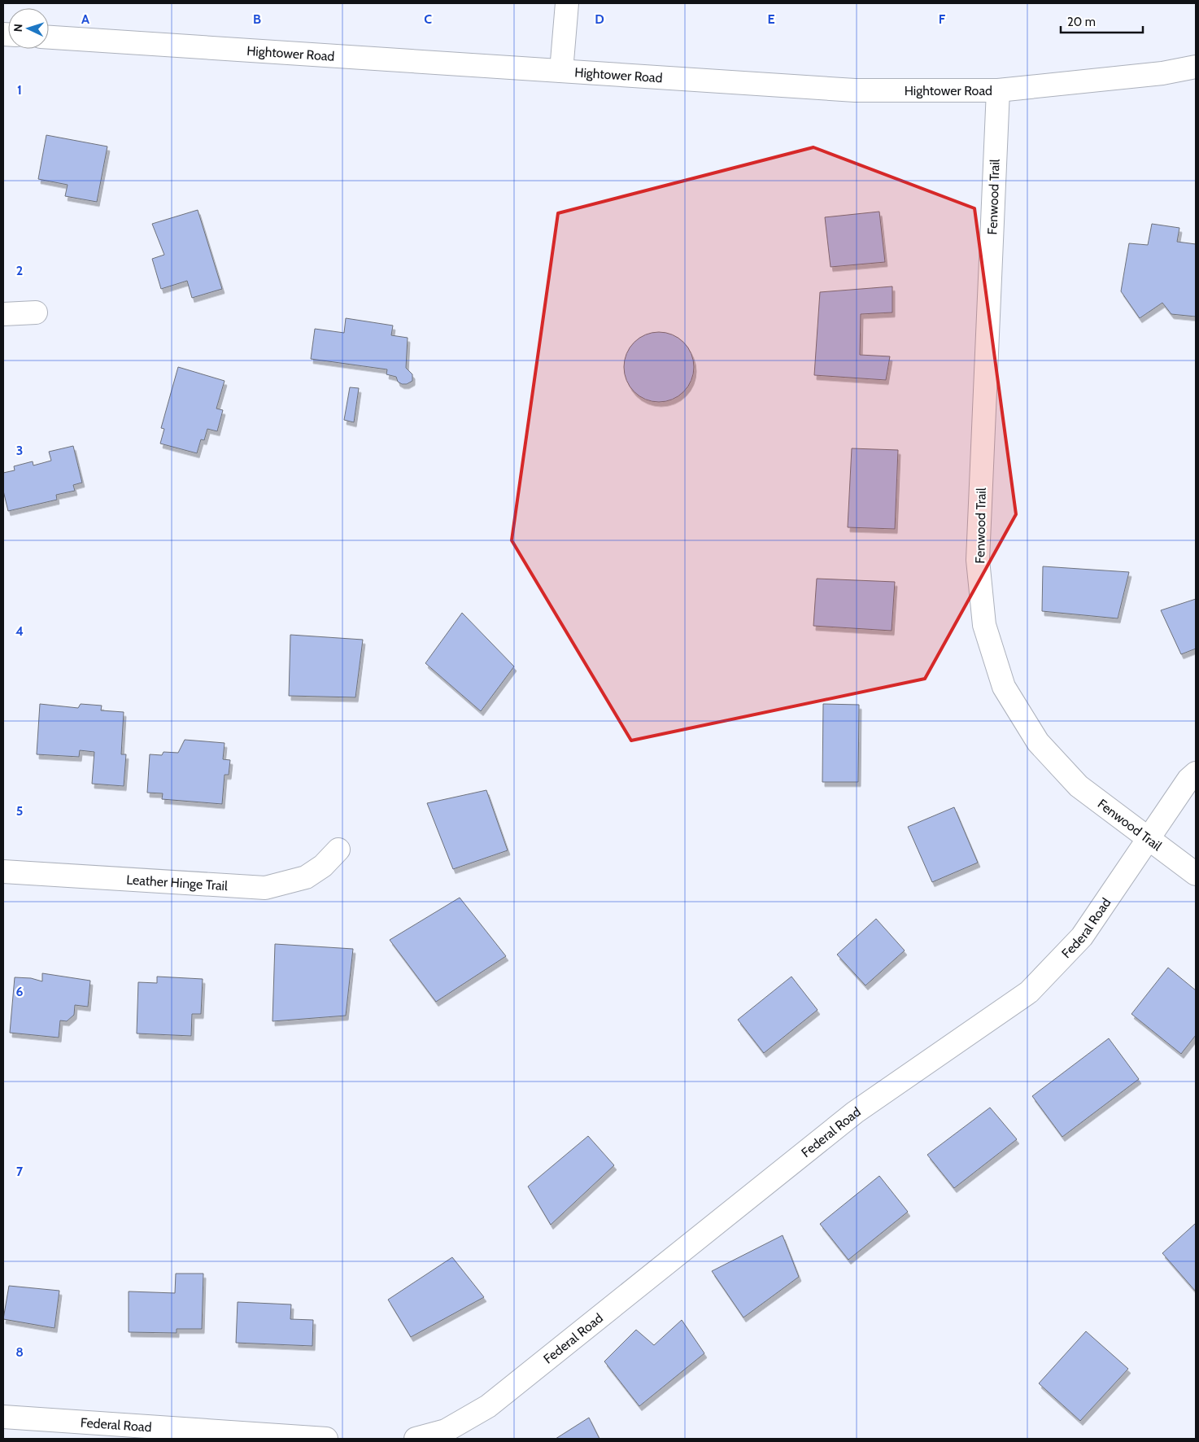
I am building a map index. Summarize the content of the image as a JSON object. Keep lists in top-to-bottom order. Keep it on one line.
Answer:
{"streets":{"street":["Hightower Road","Fenwood Trail","Leather Hinge Trail","Federal Road"]},"crossings":[["Hightower Road","Fenwood Trail"],["Fenwood Trail","Federal Road"]],"scale_bar":"20 m","north":"left","grid":{"columns":["A","B","C","D","E","F"],"rows":["1","2","3","4","5","6","7","8"]}}
